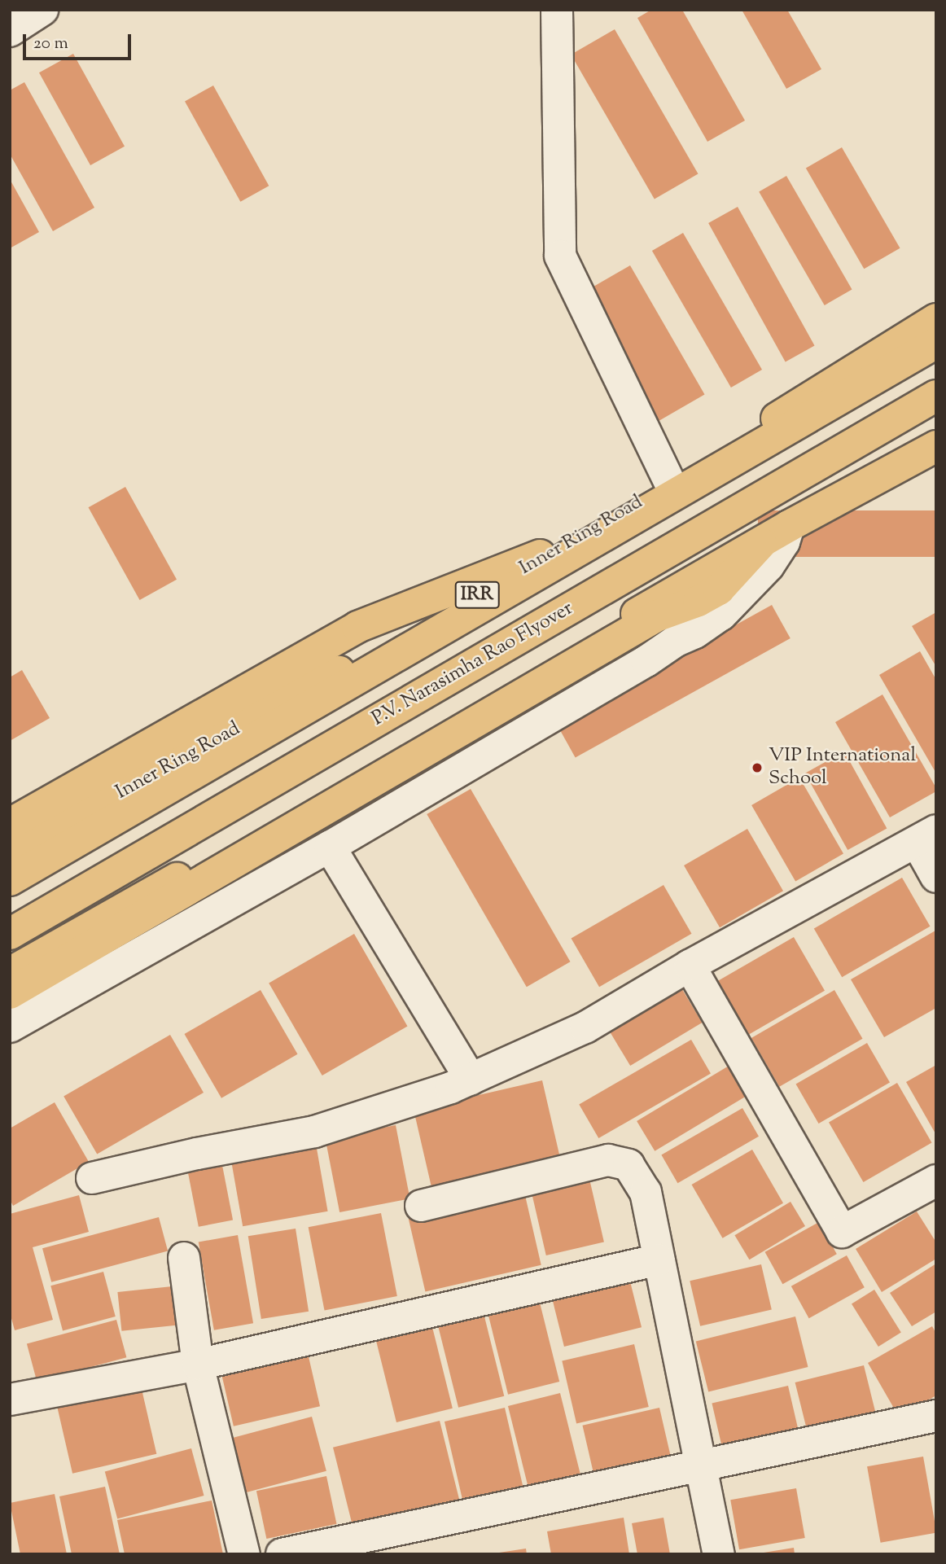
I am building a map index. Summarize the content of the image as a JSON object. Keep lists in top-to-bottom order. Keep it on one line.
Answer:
{"streets":{"main road":["Inner Ring Road","IRR","P.V. Narasimha Rao Flyover"]},"places":["VIP International School"],"scale_bar":"20 m"}
